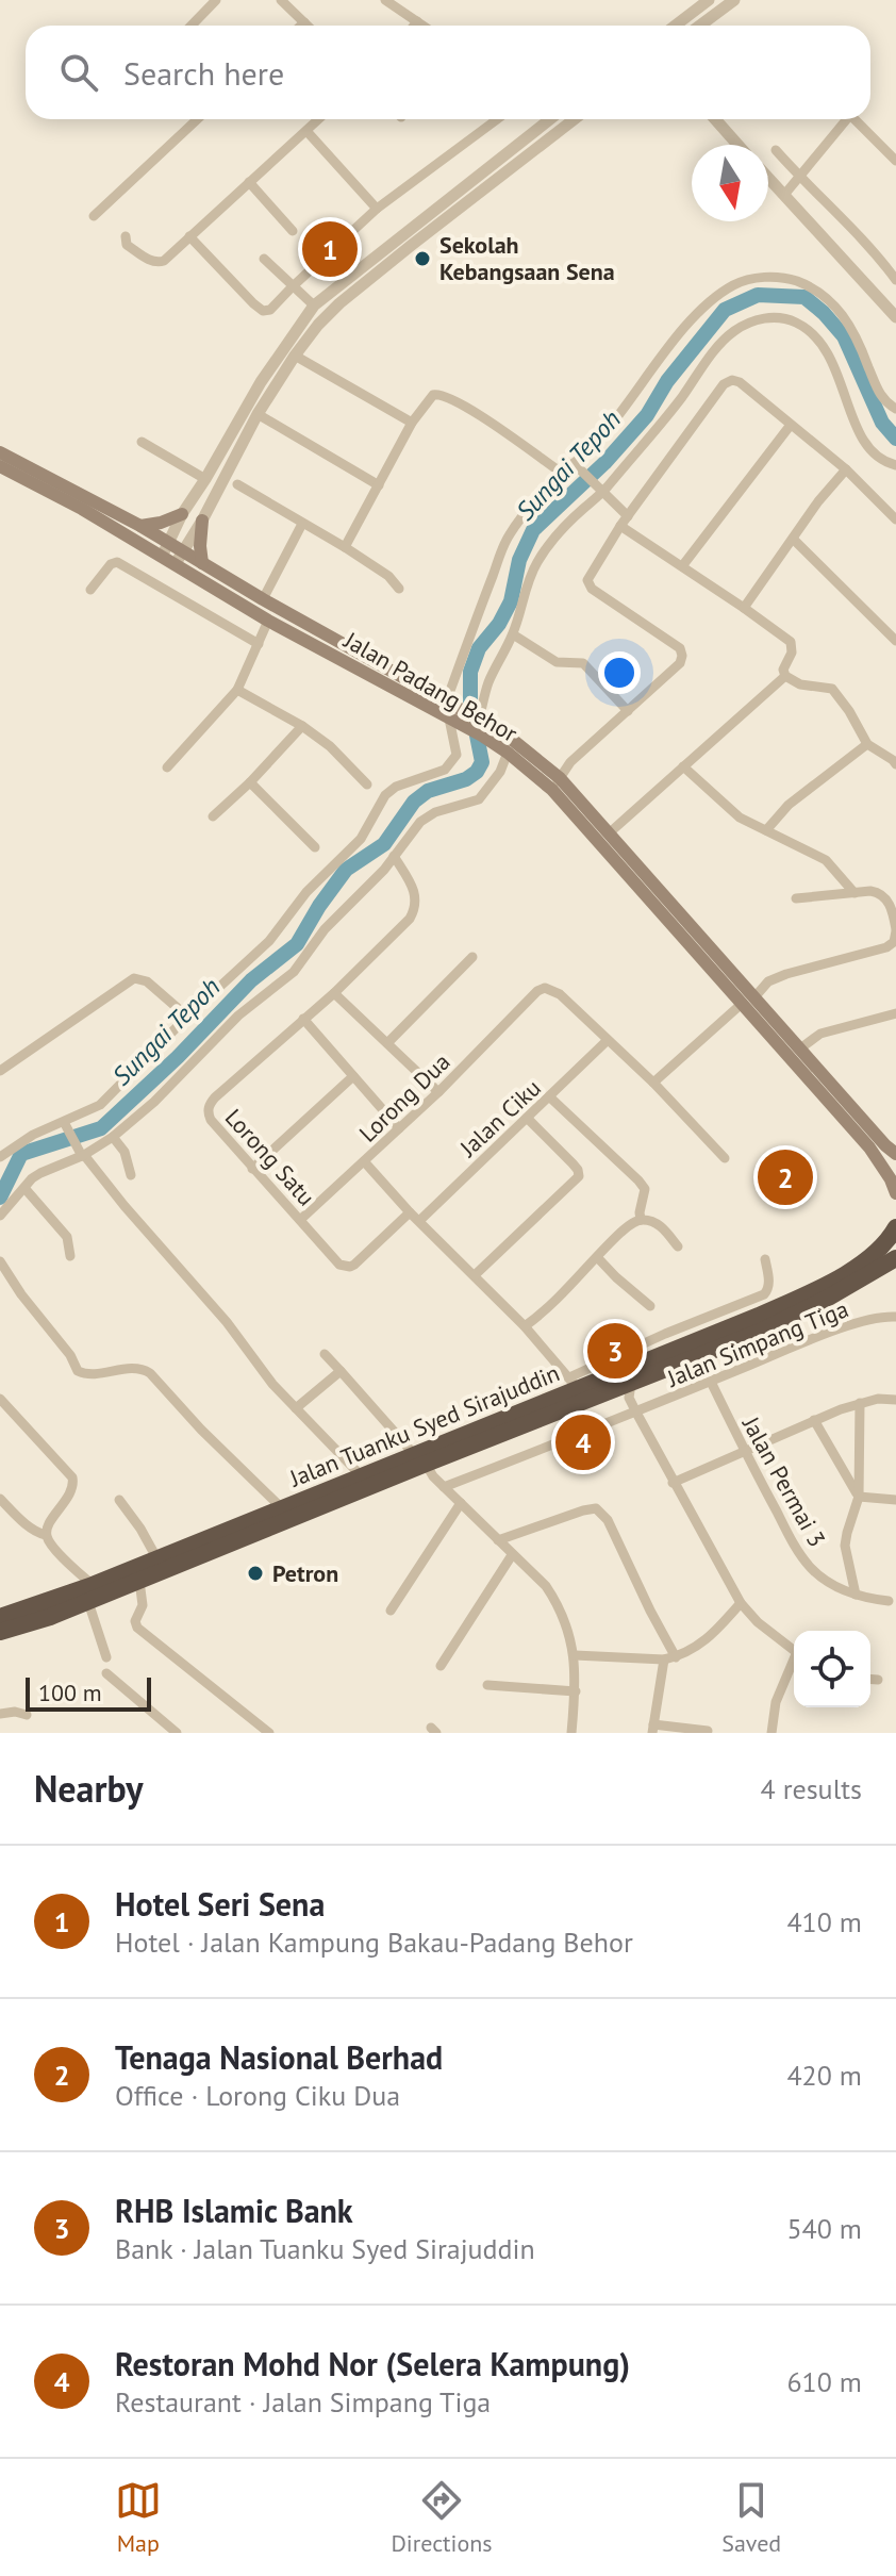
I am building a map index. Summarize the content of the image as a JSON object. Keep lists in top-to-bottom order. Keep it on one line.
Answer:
{"streets":{"highway":["Jalan Tuanku Syed Sirajuddin"],"main road":["Jalan Padang Behor"],"street":["Lorong Dua","Jalan Ciku","Lorong Satu","Jalan Simpang Tiga","Jalan Permai 3"]},"crossings":[["Lorong Dua","Jalan Ciku"],["Lorong Dua","Lorong Satu"],["Jalan Simpang Tiga","Jalan Permai 3"]],"water":["Sungai Tepoh"],"places":["Sekolah Kebangsaan Sena","Petron"],"scale_bar":"100 m","north":"bottom","page":{"search":"Search here","pins":["1","2","3","4"],"scale":"100 m","heading":["Nearby","4 results"],"list":[{"mark":"1","name":"Hotel Seri Sena","note":"Hotel · Jalan Kampung Bakau-Padang Behor","value":"410 m"},{"mark":"2","name":"Tenaga Nasional Berhad","note":"Office · Lorong Ciku Dua","value":"420 m"},{"mark":"3","name":"RHB Islamic Bank","note":"Bank · Jalan Tuanku Syed Sirajuddin","value":"540 m"},{"mark":"4","name":"Restoran Mohd Nor (Selera Kampung)","note":"Restaurant · Jalan Simpang Tiga","value":"610 m"}],"nav":["Map","Directions","Saved"]}}
